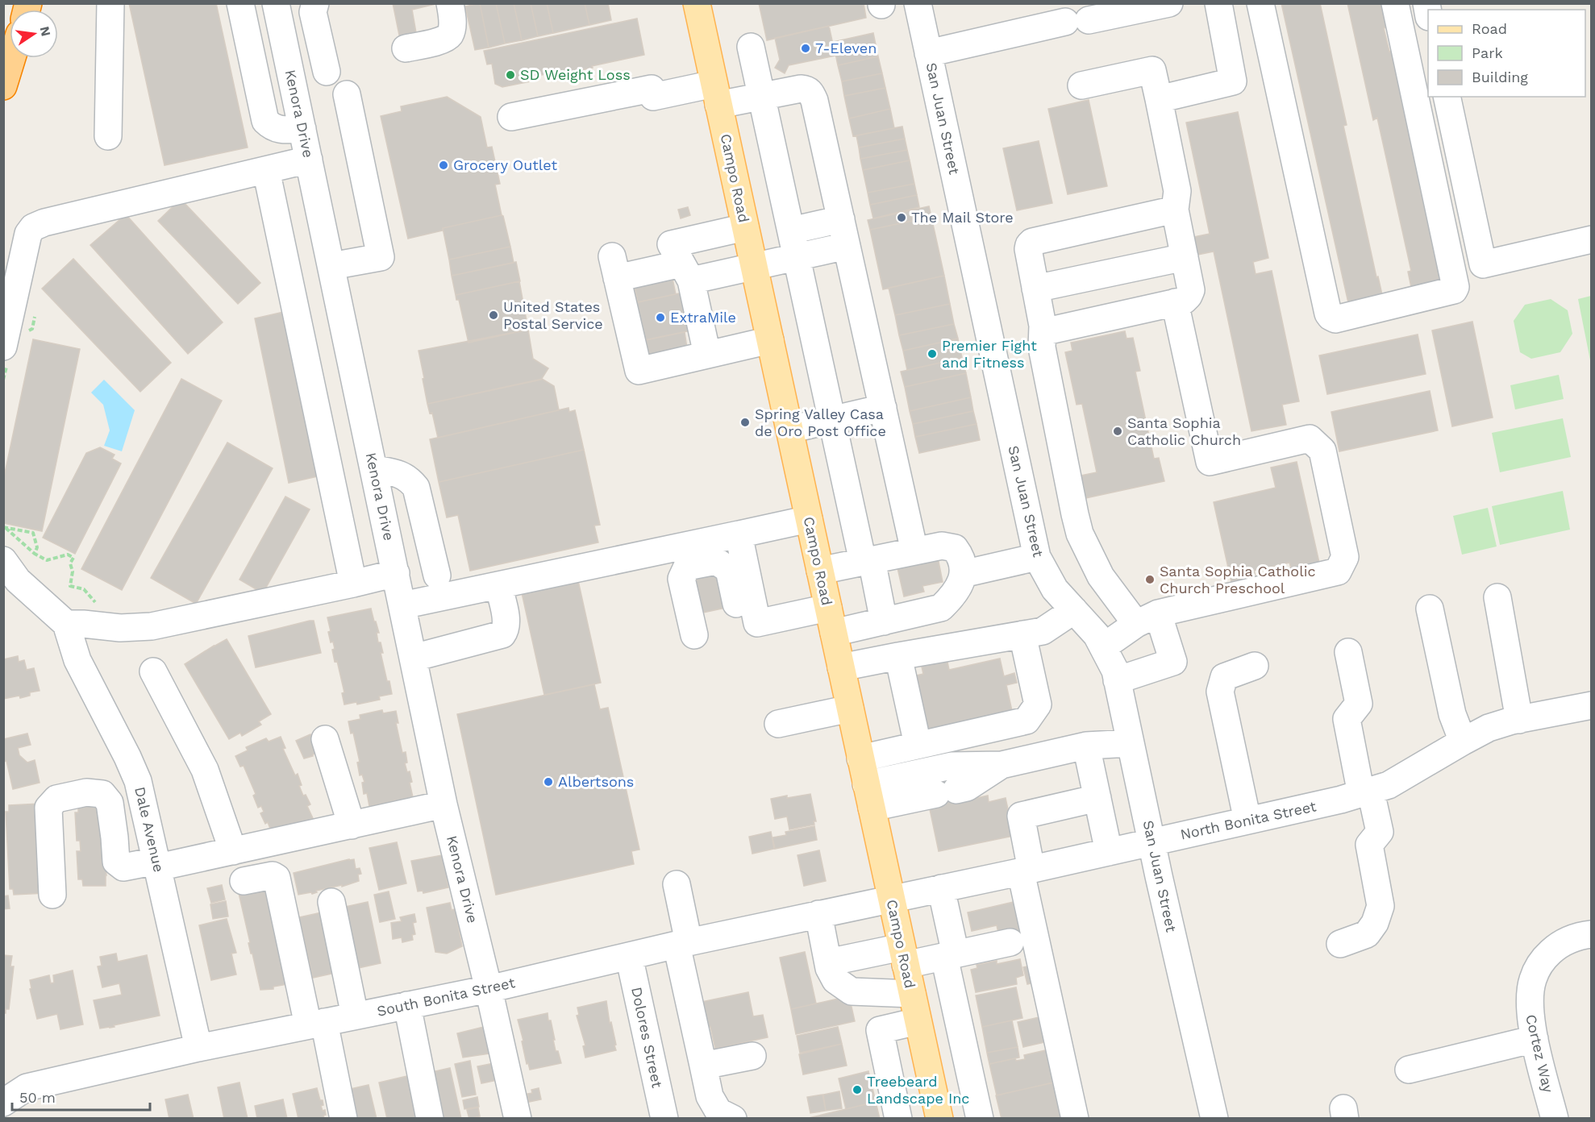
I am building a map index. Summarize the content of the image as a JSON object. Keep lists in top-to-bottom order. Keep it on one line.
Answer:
{"streets":{"main road":["Campo Road"],"street":["Kenora Drive","San Juan Street","North Bonita Street","Dale Avenue","South Bonita Street","Dolores Street","Cortez Way"]},"crossings":[["Kenora Drive","South Bonita Street"],["San Juan Street","North Bonita Street"],["Campo Road","North Bonita Street"],["Campo Road","South Bonita Street"],["North Bonita Street","South Bonita Street"],["Dale Avenue","South Bonita Street"],["South Bonita Street","Dolores Street"]],"places":["7-Eleven","SD Weight Loss","Grocery Outlet","The Mail Store","United States Postal Service","ExtraMile","Premier Fight and Fitness","Spring Valley Casa de Oro Post Office","Santa Sophia Catholic Church","Santa Sophia Catholic Church Preschool","Albertsons","Treebeard Landscape Inc"],"legend":["Road","Park","Building"],"scale_bar":"50 m","north":"right"}
